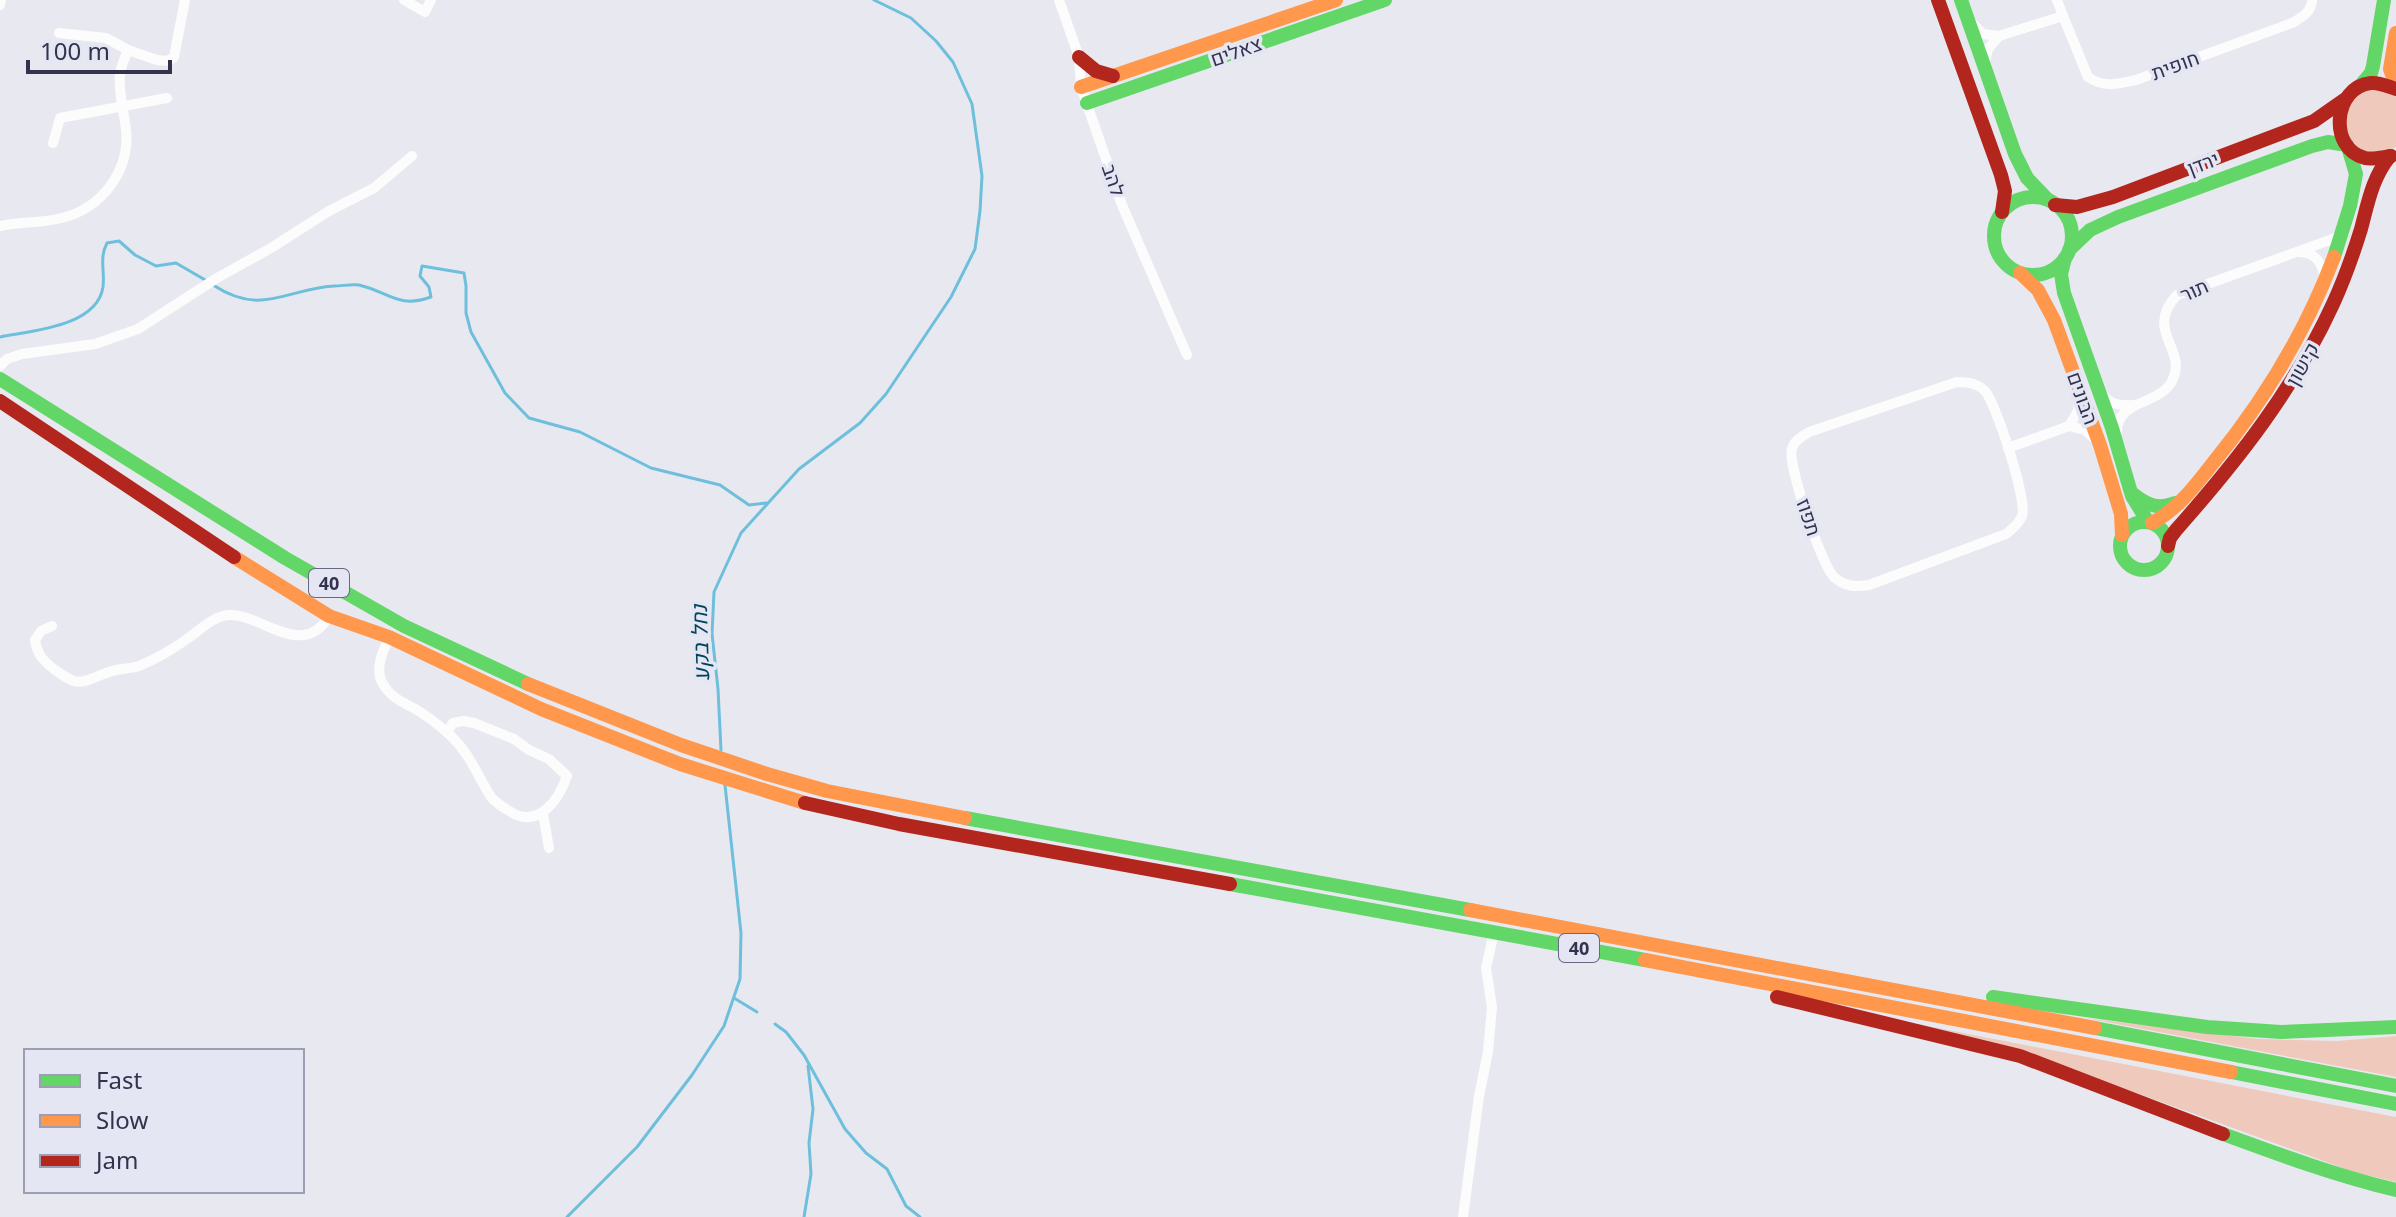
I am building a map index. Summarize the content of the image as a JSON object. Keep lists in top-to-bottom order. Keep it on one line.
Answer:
{"streets":{"main road":["צאלים","ירדן","קישון","הבונים","40"],"street":["חופית","להב","תור","תפוז"]},"crossings":[["צאלים","להב"],["ירדן","קישון"],["ירדן","הבונים"],["תור","קישון"],["תור","הבונים"],["קישון","הבונים"]],"water":["נחל בקע"],"legend":["Fast","Slow","Jam"],"scale_bar":"100 m"}
